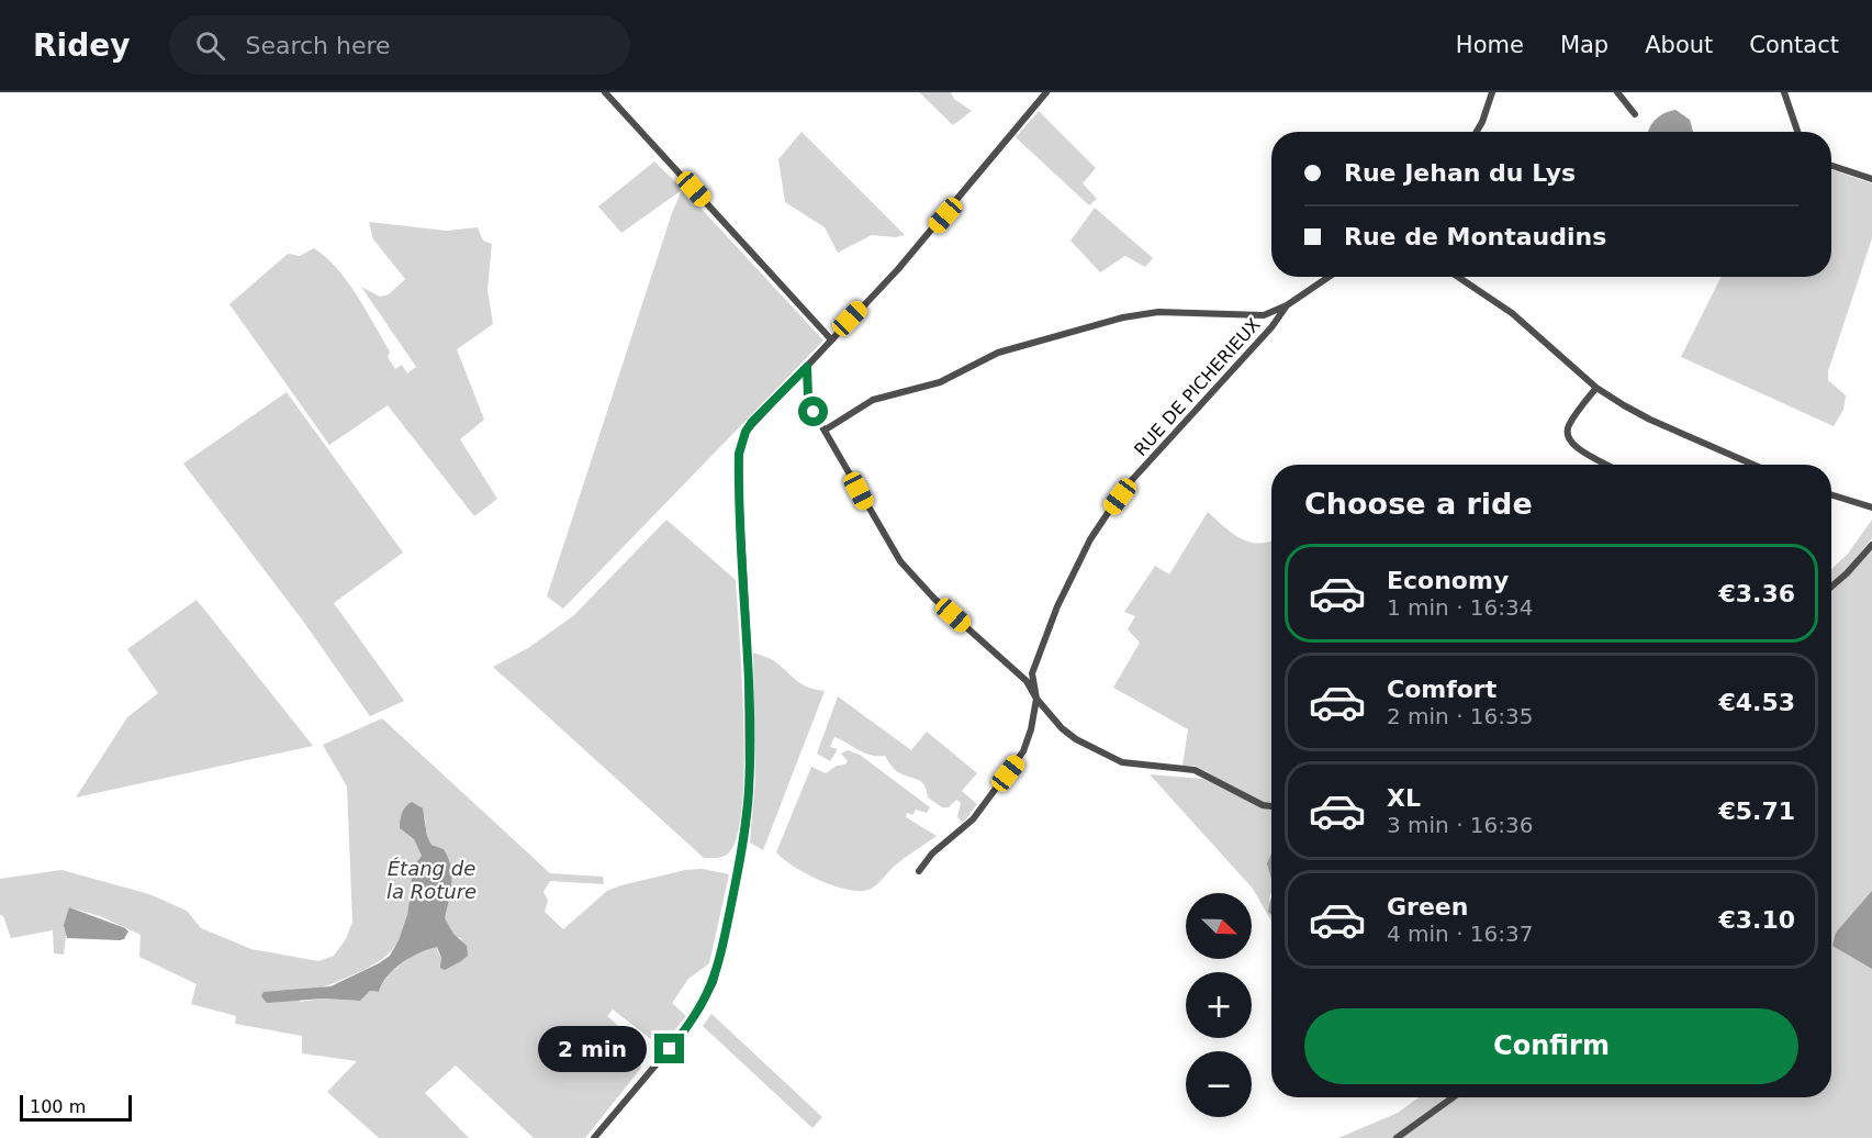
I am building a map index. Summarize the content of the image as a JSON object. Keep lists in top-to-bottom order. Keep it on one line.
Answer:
{"streets":{"street":["RUE DE PICHERIEUX"]},"water":["Étang de la Roture"],"scale_bar":"100 m","north":"bottom right","page":{"header":"Ridey","search":"Search here","nav":["Home","Map","About","Contact"],"banner":["Rue Jehan du Lys","Rue de Montaudins"],"heading":"Choose a ride","list":[{"name":"Economy","note":"1 min · 16:34","value":"€3.36"},{"name":"Comfort","note":"2 min · 16:35","value":"€4.53"},{"name":"XL","note":"3 min · 16:36","value":"€5.71"},{"name":"Green","note":"4 min · 16:37","value":"€3.10"}],"map_buttons":["+","−"],"buttons":"Confirm","bubble":"2 min","scale":"100 m"}}
